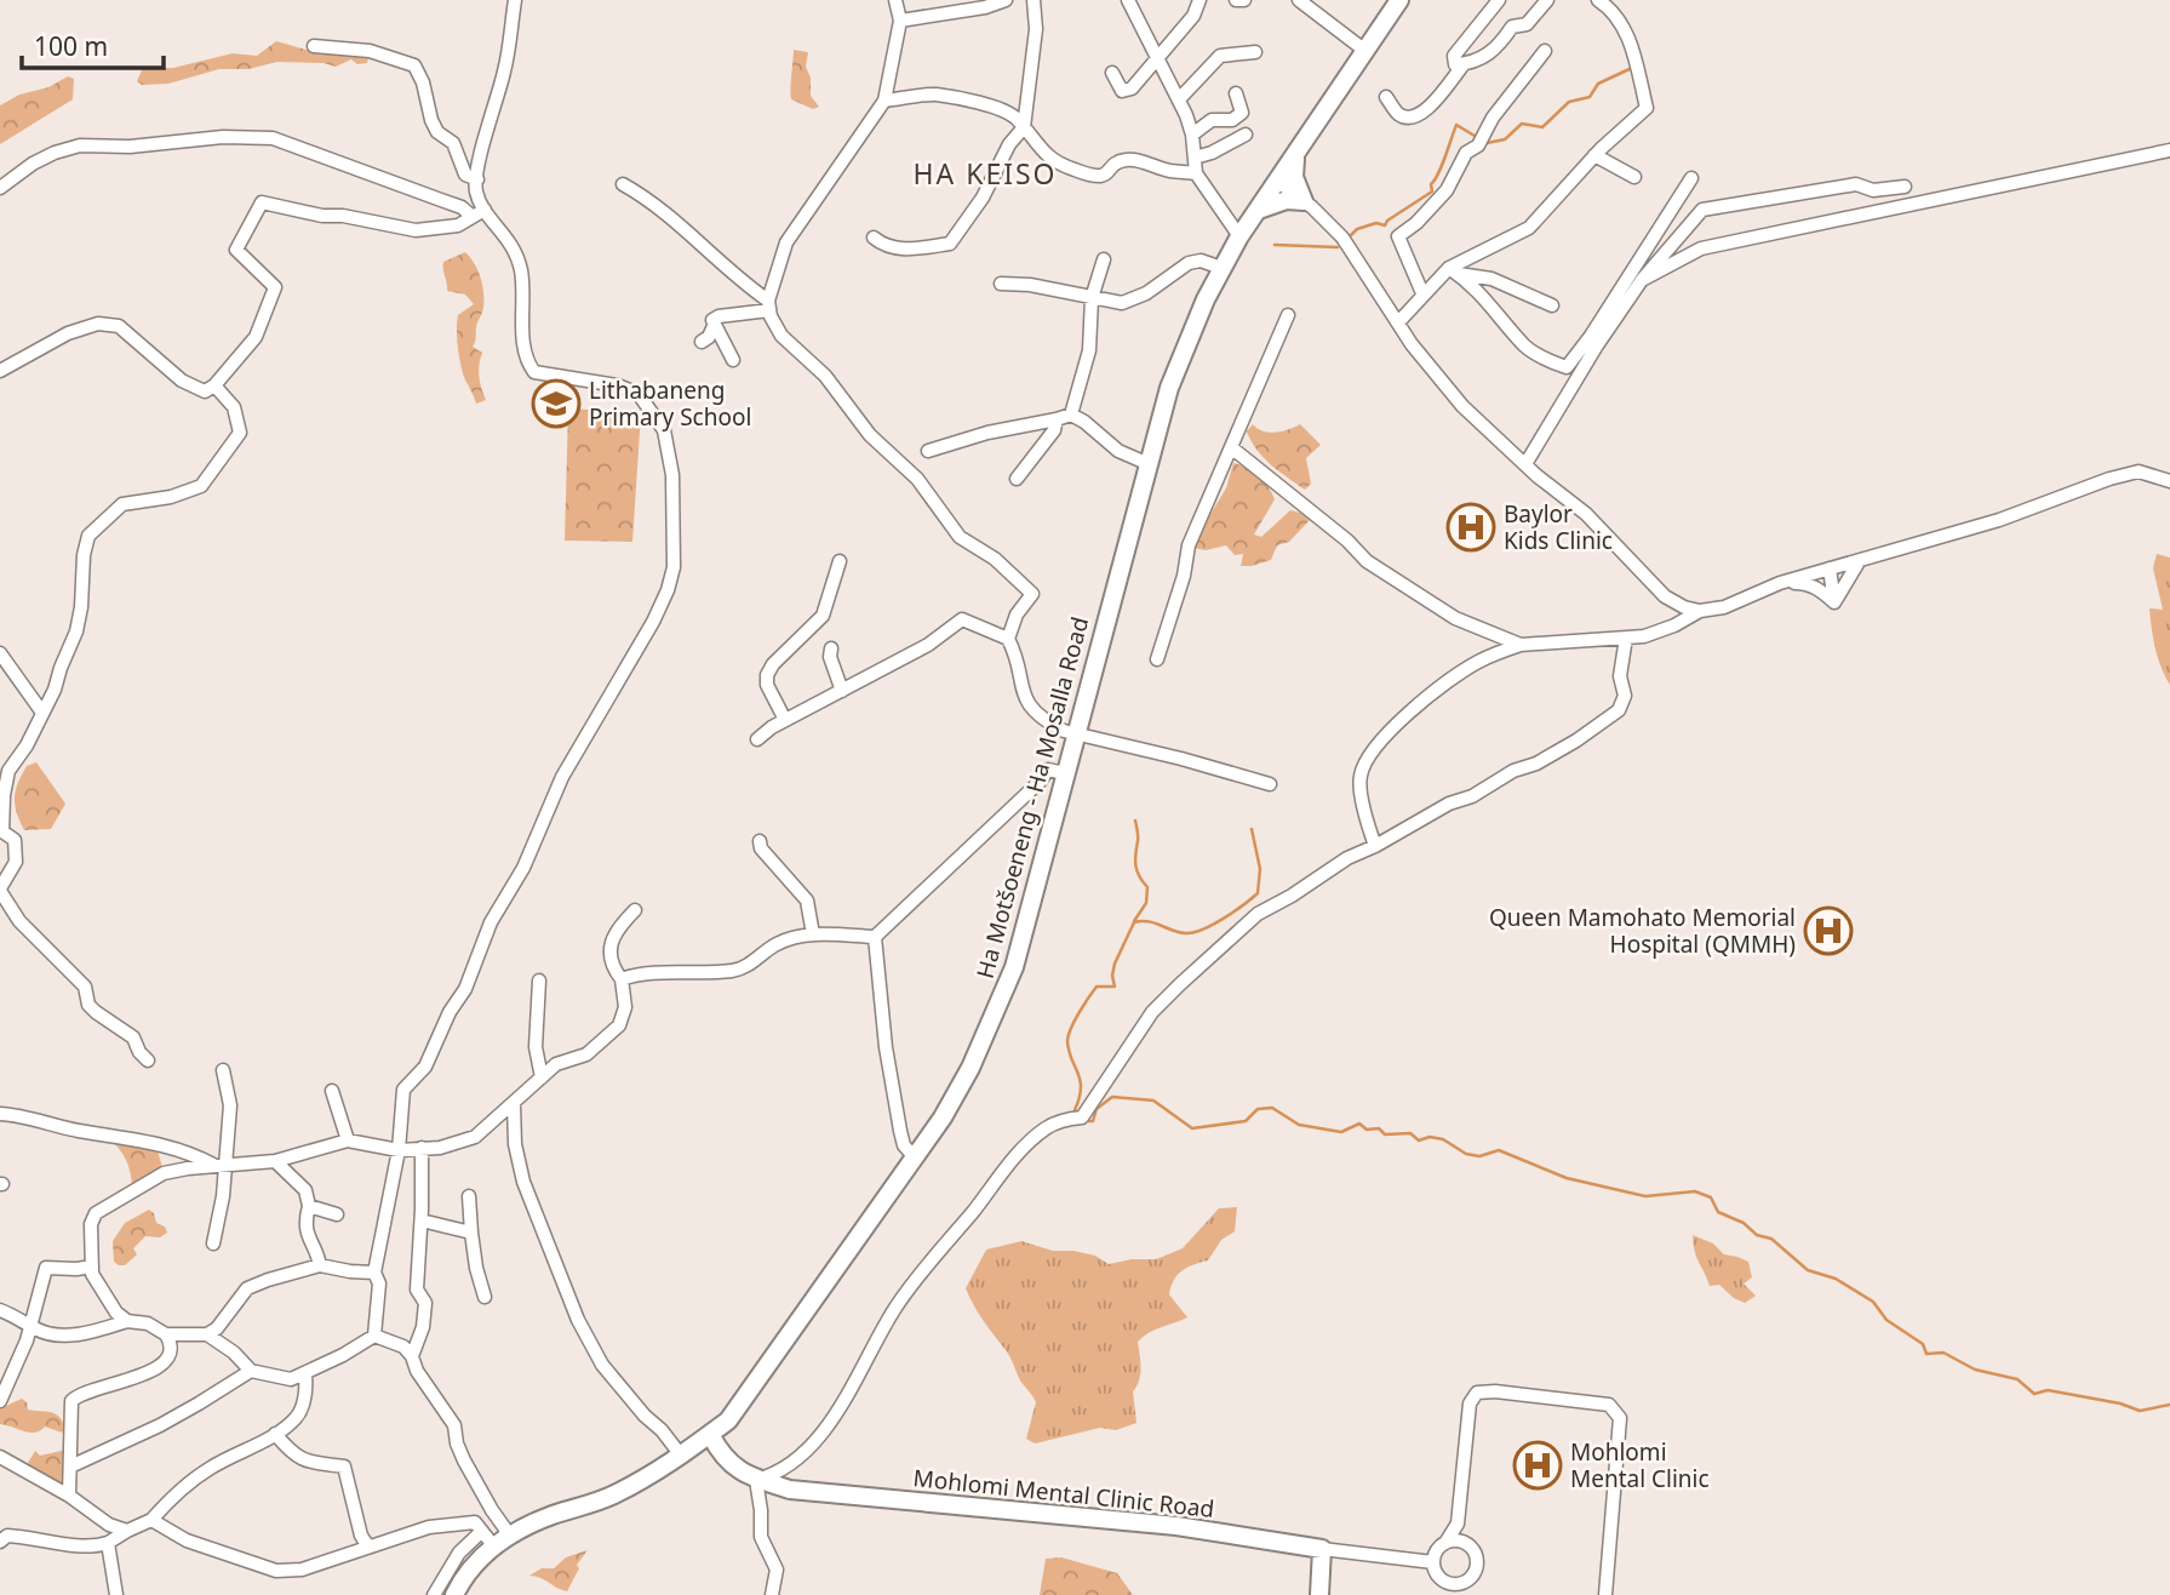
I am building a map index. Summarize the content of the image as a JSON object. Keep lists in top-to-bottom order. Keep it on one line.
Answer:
{"streets":{"main road":["Ha Motšoeneng - Ha Mosalla Road","Mohlomi Mental Clinic Road"]},"crossings":[["Ha Motšoeneng - Ha Mosalla Road","Mohlomi Mental Clinic Road"]],"districts":["HA KEISO"],"places":{"school or university":["Lithabaneng Primary School"],"hospital":["Baylor Kids Clinic","Queen Mamohato Memorial Hospital (QMMH)","Mohlomi Mental Clinic"]},"scale_bar":"100 m"}
